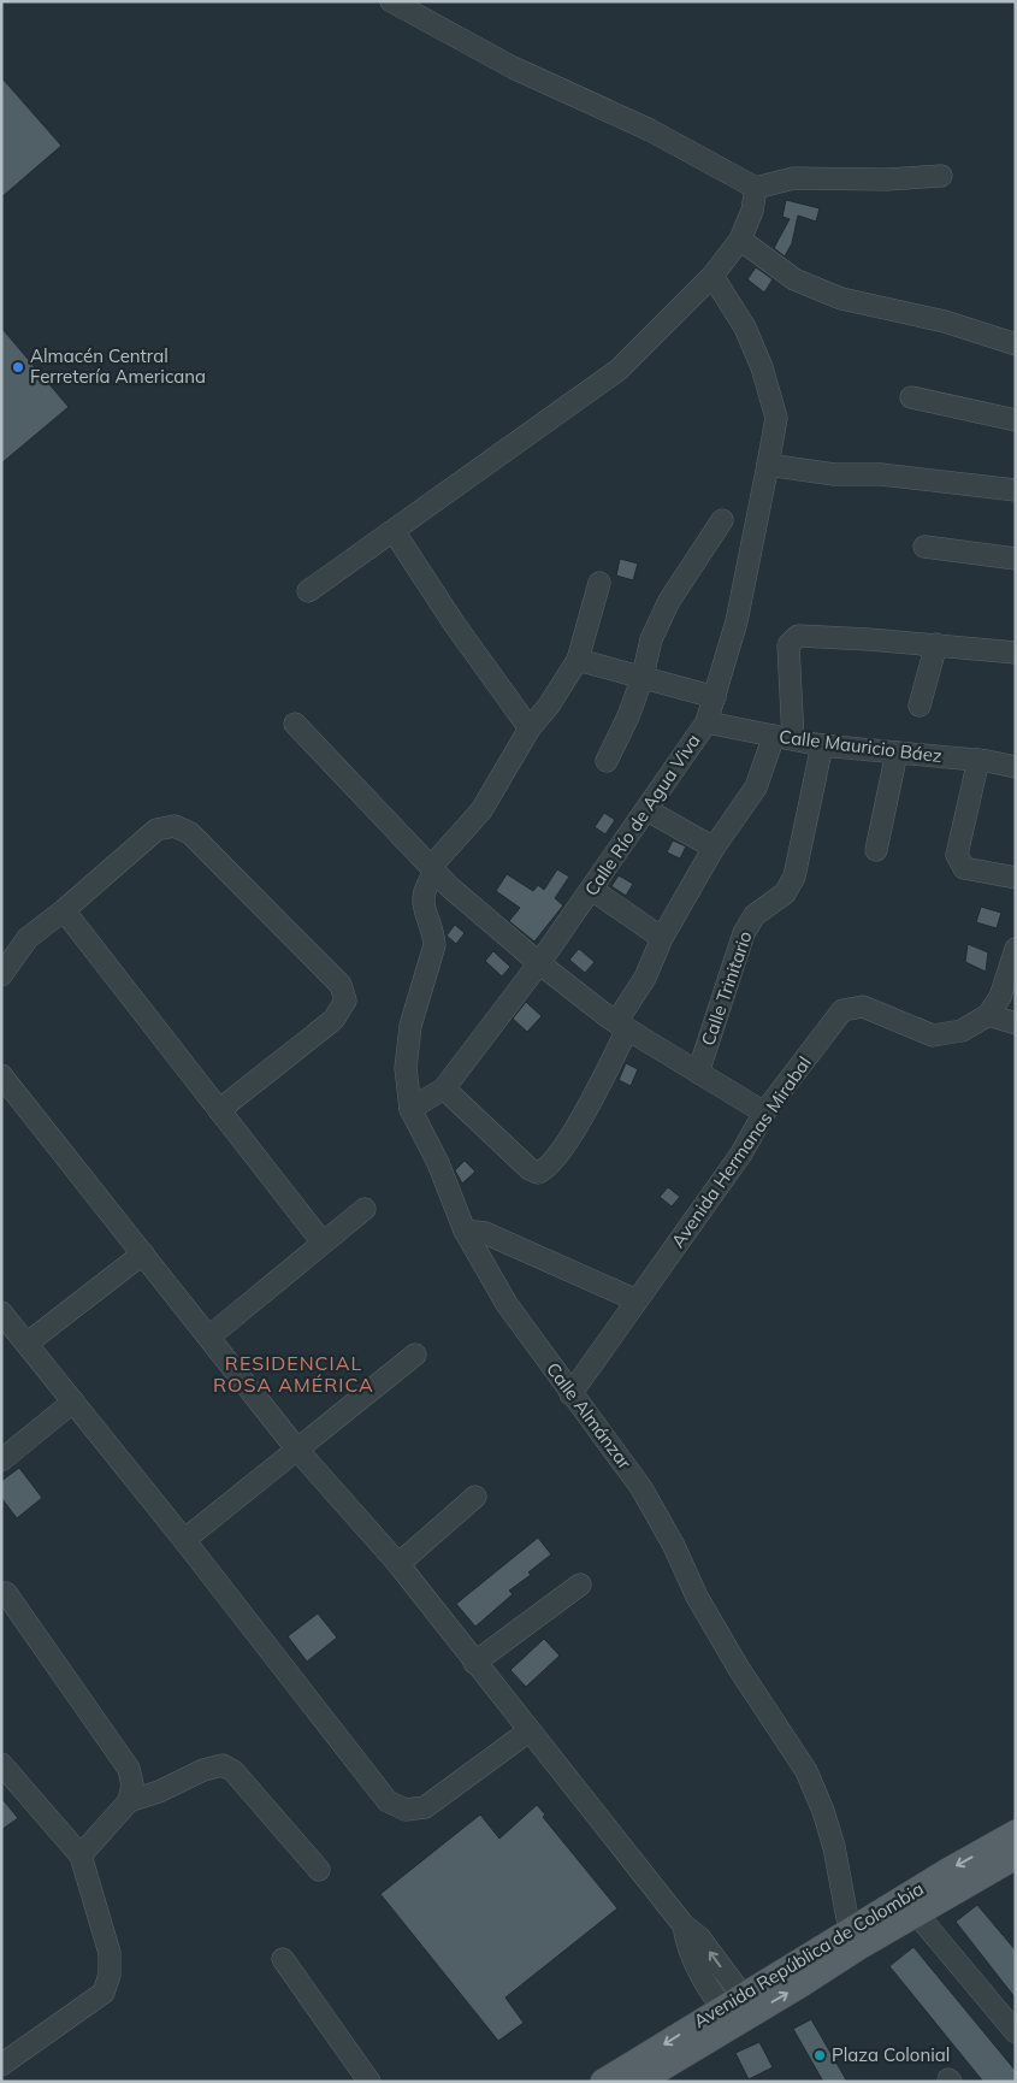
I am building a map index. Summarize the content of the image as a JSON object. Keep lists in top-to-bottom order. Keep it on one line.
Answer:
{"streets":{"main road":["Avenida República de Colombia"],"street":["Calle Mauricio Báez","Calle Río de Agua Viva","Calle Trinitario","Avenida Hermanas Mirabal","Calle Almánzar"]},"crossings":[["Calle Mauricio Báez","Calle Río de Agua Viva"],["Calle Mauricio Báez","Calle Trinitario"],["Calle Río de Agua Viva","Calle Almánzar"],["Avenida Hermanas Mirabal","Calle Almánzar"],["Calle Almánzar","Avenida República de Colombia"]],"districts":["RESIDENCIAL ROSA AMÉRICA"],"places":["Almacén Central Ferretería Americana","Plaza Colonial"]}
